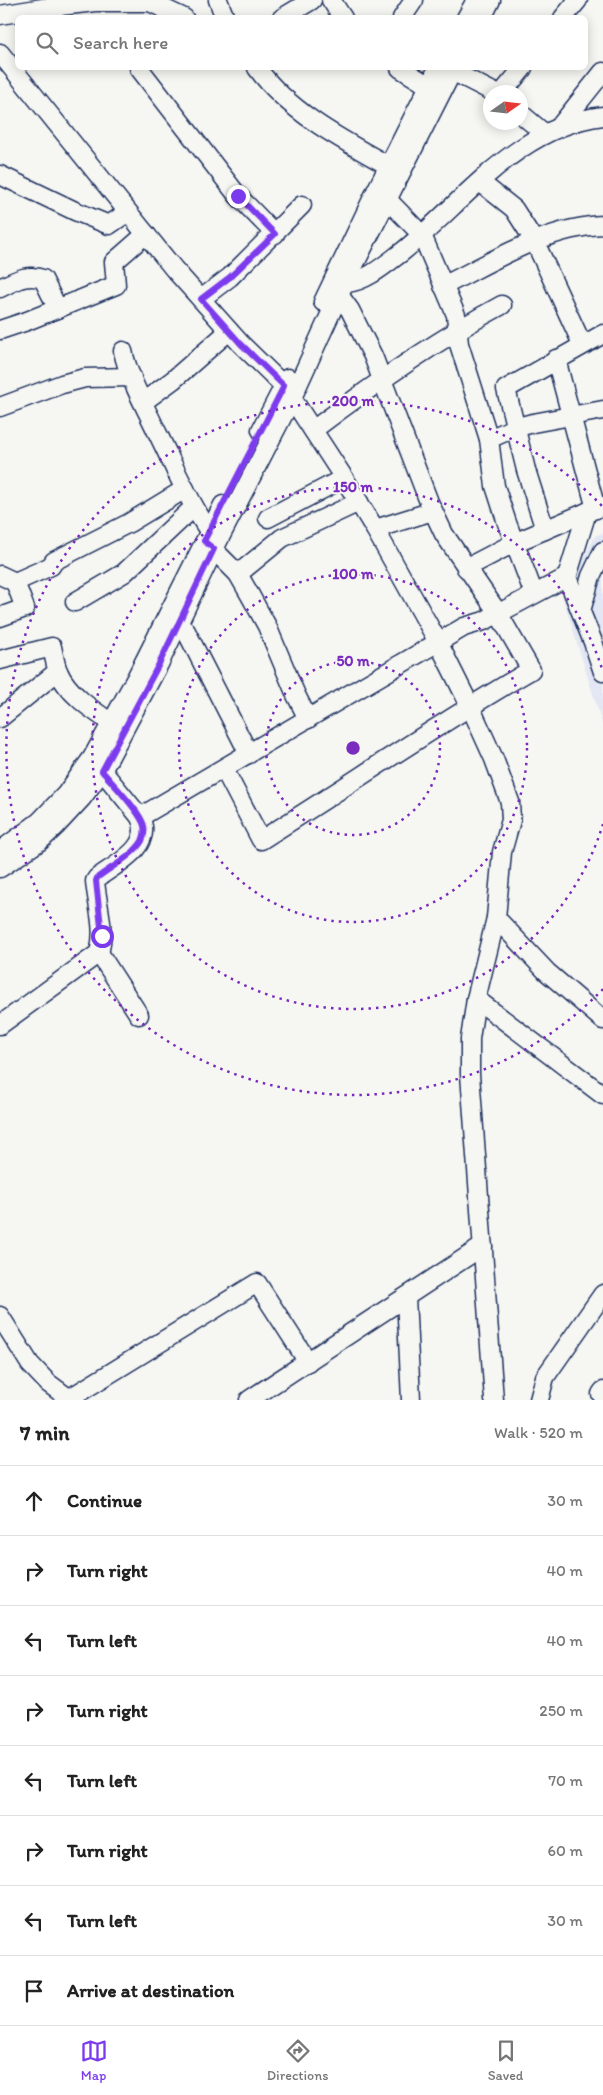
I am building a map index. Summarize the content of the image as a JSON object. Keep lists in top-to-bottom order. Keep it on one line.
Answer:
{"north":"right","page":{"search":"Search here","heading":["7 min","Walk · 520 m"],"list":[["Continue","30 m"],["Turn right","40 m"],["Turn left","40 m"],["Turn right","250 m"],["Turn left","70 m"],["Turn right","60 m"],["Turn left","30 m"],"Arrive at destination"],"nav":["Map","Directions","Saved"]},"rings":["200 m","150 m","100 m","50 m"]}
